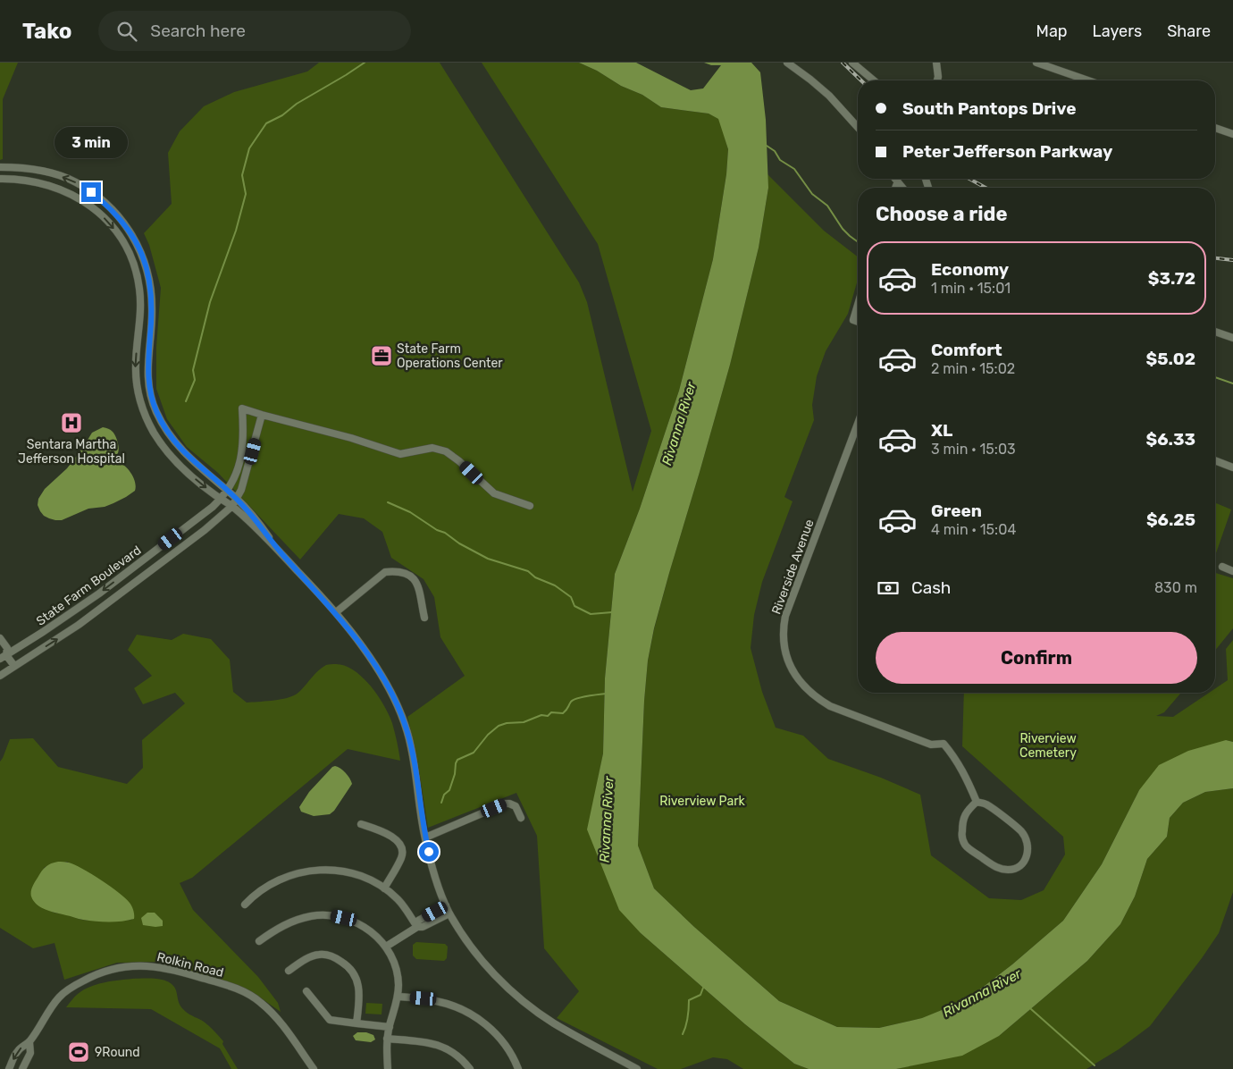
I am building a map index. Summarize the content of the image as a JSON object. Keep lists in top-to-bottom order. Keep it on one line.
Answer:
{"streets":{"street":["Riverside Avenue","State Farm Boulevard","Rolkin Road"]},"water":["Rivanna River"],"parks":["Riverview Cemetery","Riverview Park"],"places":{"office":["State Farm Operations Center"],"hospital":["Sentara Martha Jefferson Hospital"],"sports":["9Round"]},"page":{"header":"Tako","search":"Search here","nav":["Map","Layers","Share"],"banner":["South Pantops Drive","Peter Jefferson Parkway"],"bubble":"3 min","heading":"Choose a ride","list":[{"name":"Economy","note":"1 min · 15:01","value":"$3.72"},{"name":"Comfort","note":"2 min · 15:02","value":"$5.02"},{"name":"XL","note":"3 min · 15:03","value":"$6.33"},{"name":"Green","note":"4 min · 15:04","value":"$6.25"}],"pay":["Cash","830 m"],"buttons":"Confirm"}}
